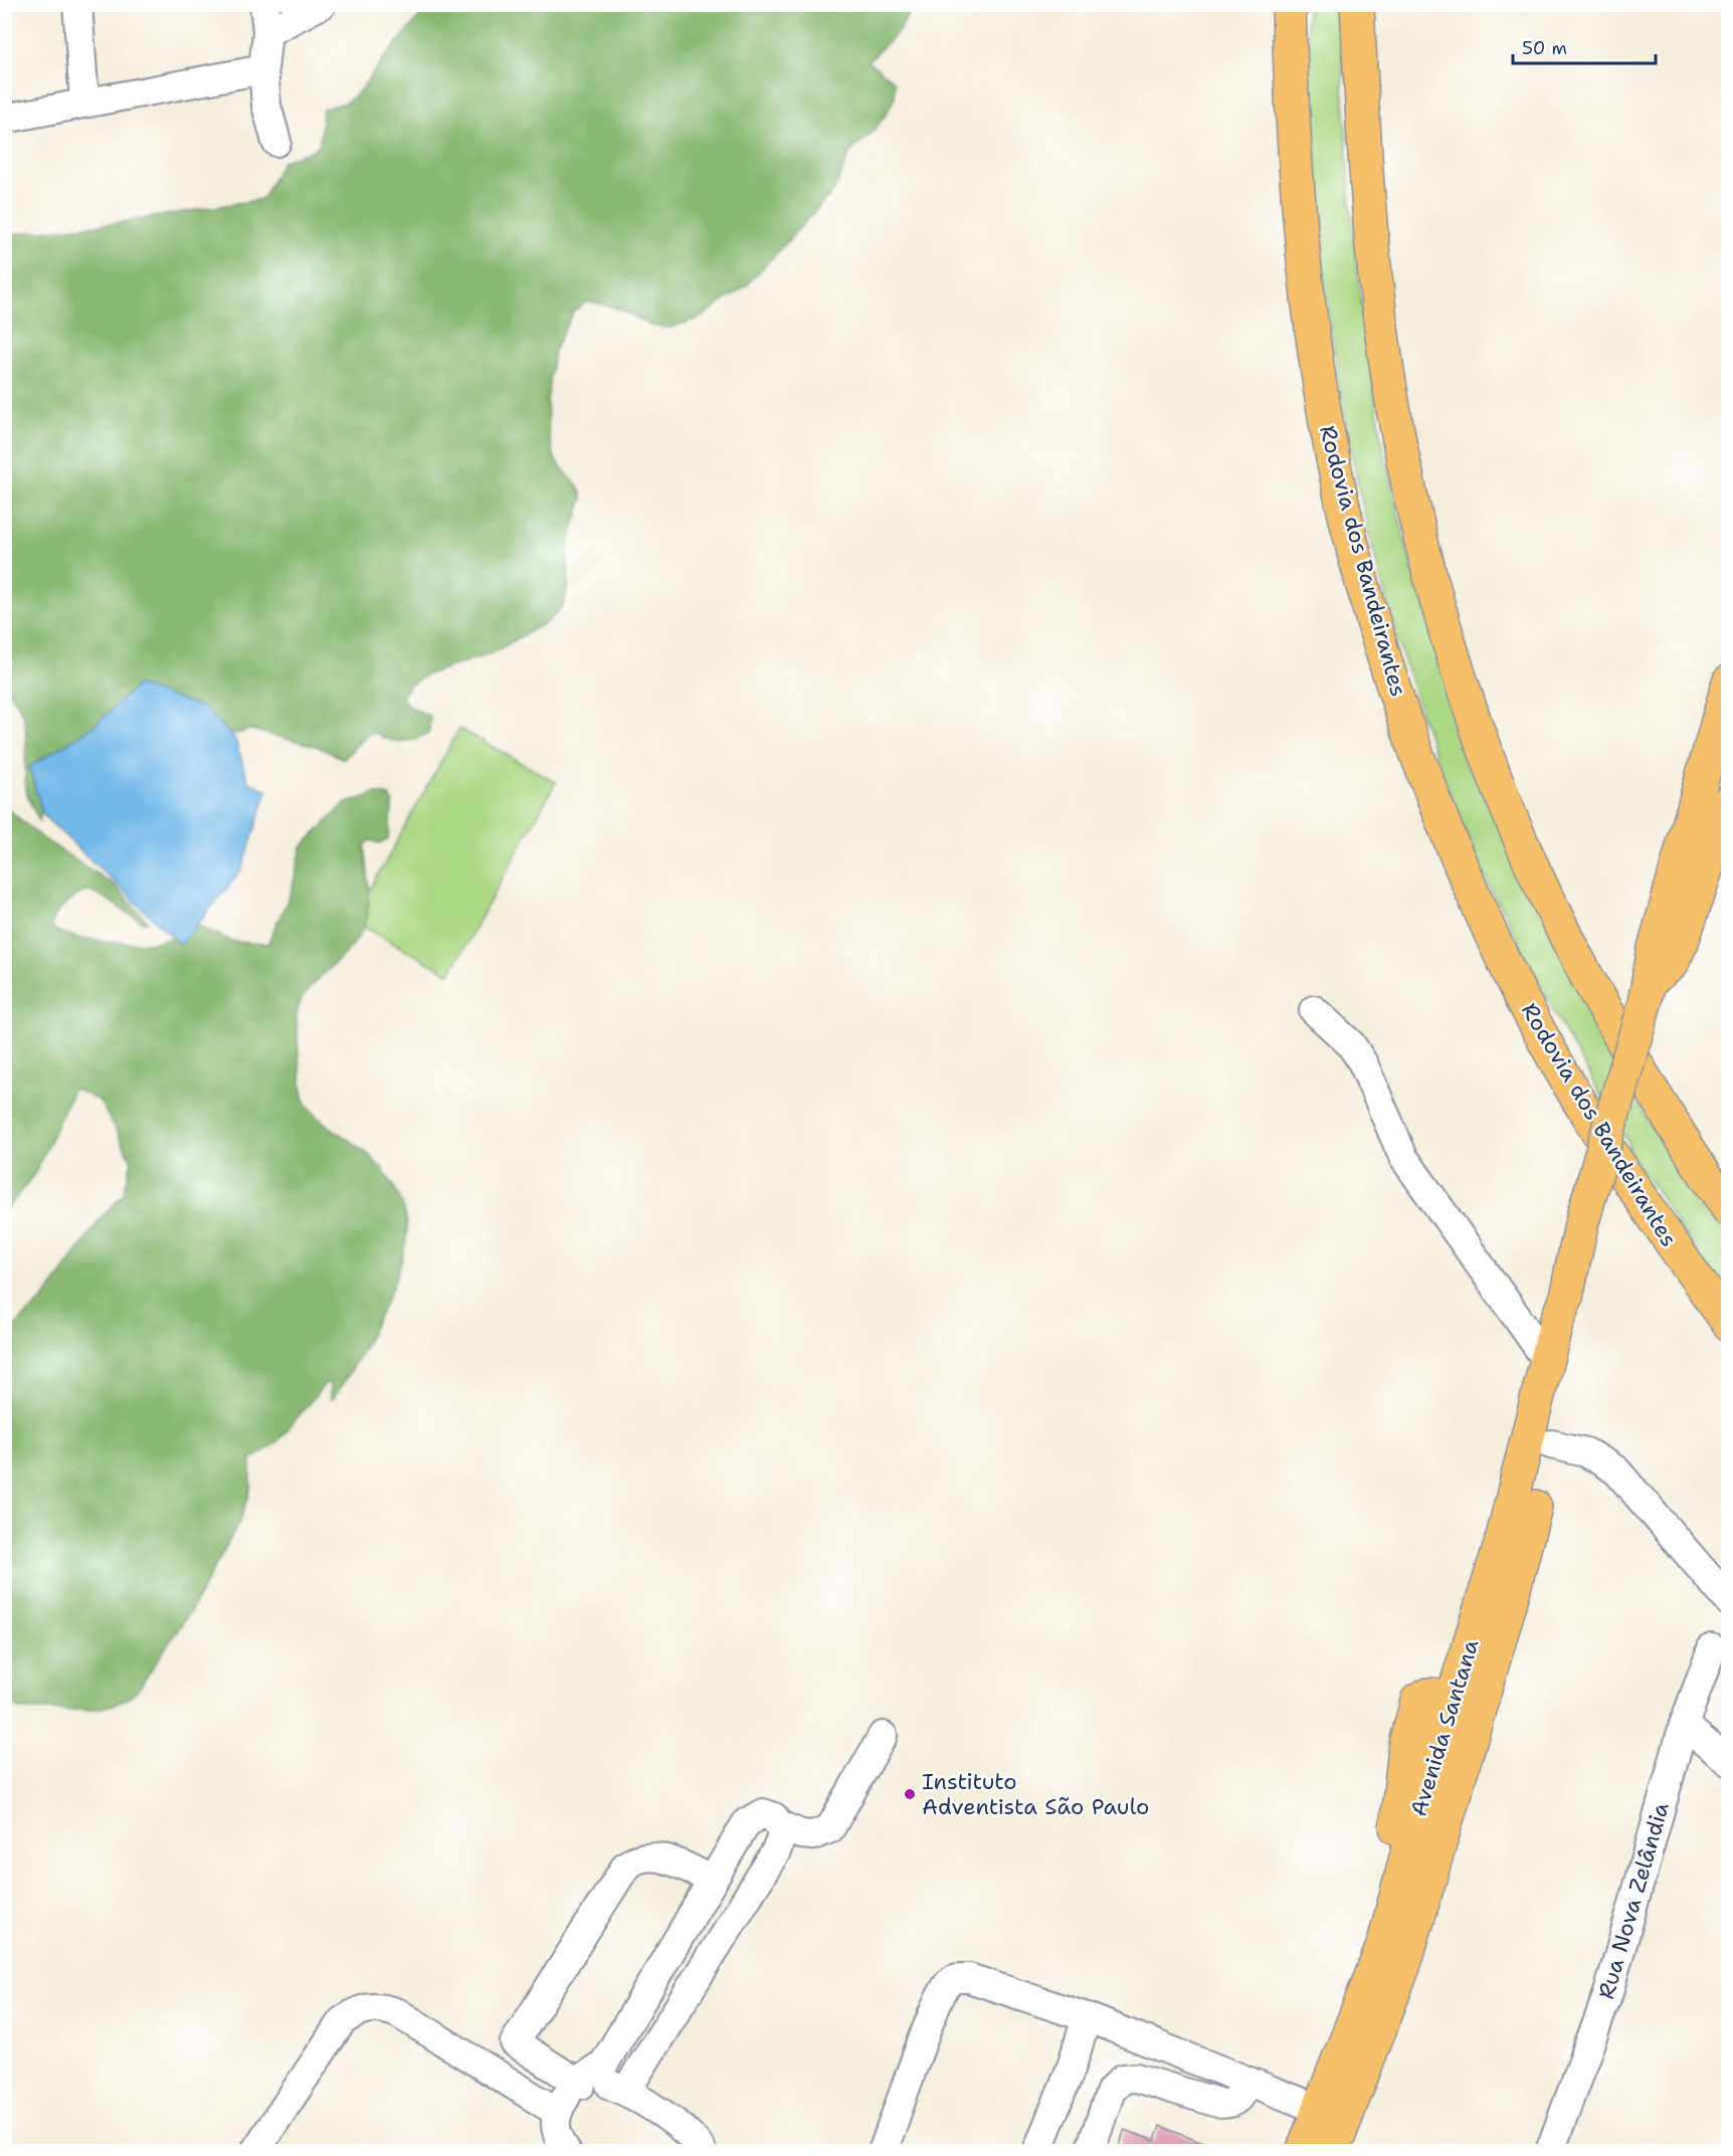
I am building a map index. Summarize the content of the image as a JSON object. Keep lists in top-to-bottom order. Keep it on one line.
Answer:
{"streets":{"main road":["Rodovia dos Bandeirantes","Avenida Santana"],"street":["Rua Nova Zelândia"]},"places":["Instituto Adventista São Paulo"],"scale_bar":"50 m"}
